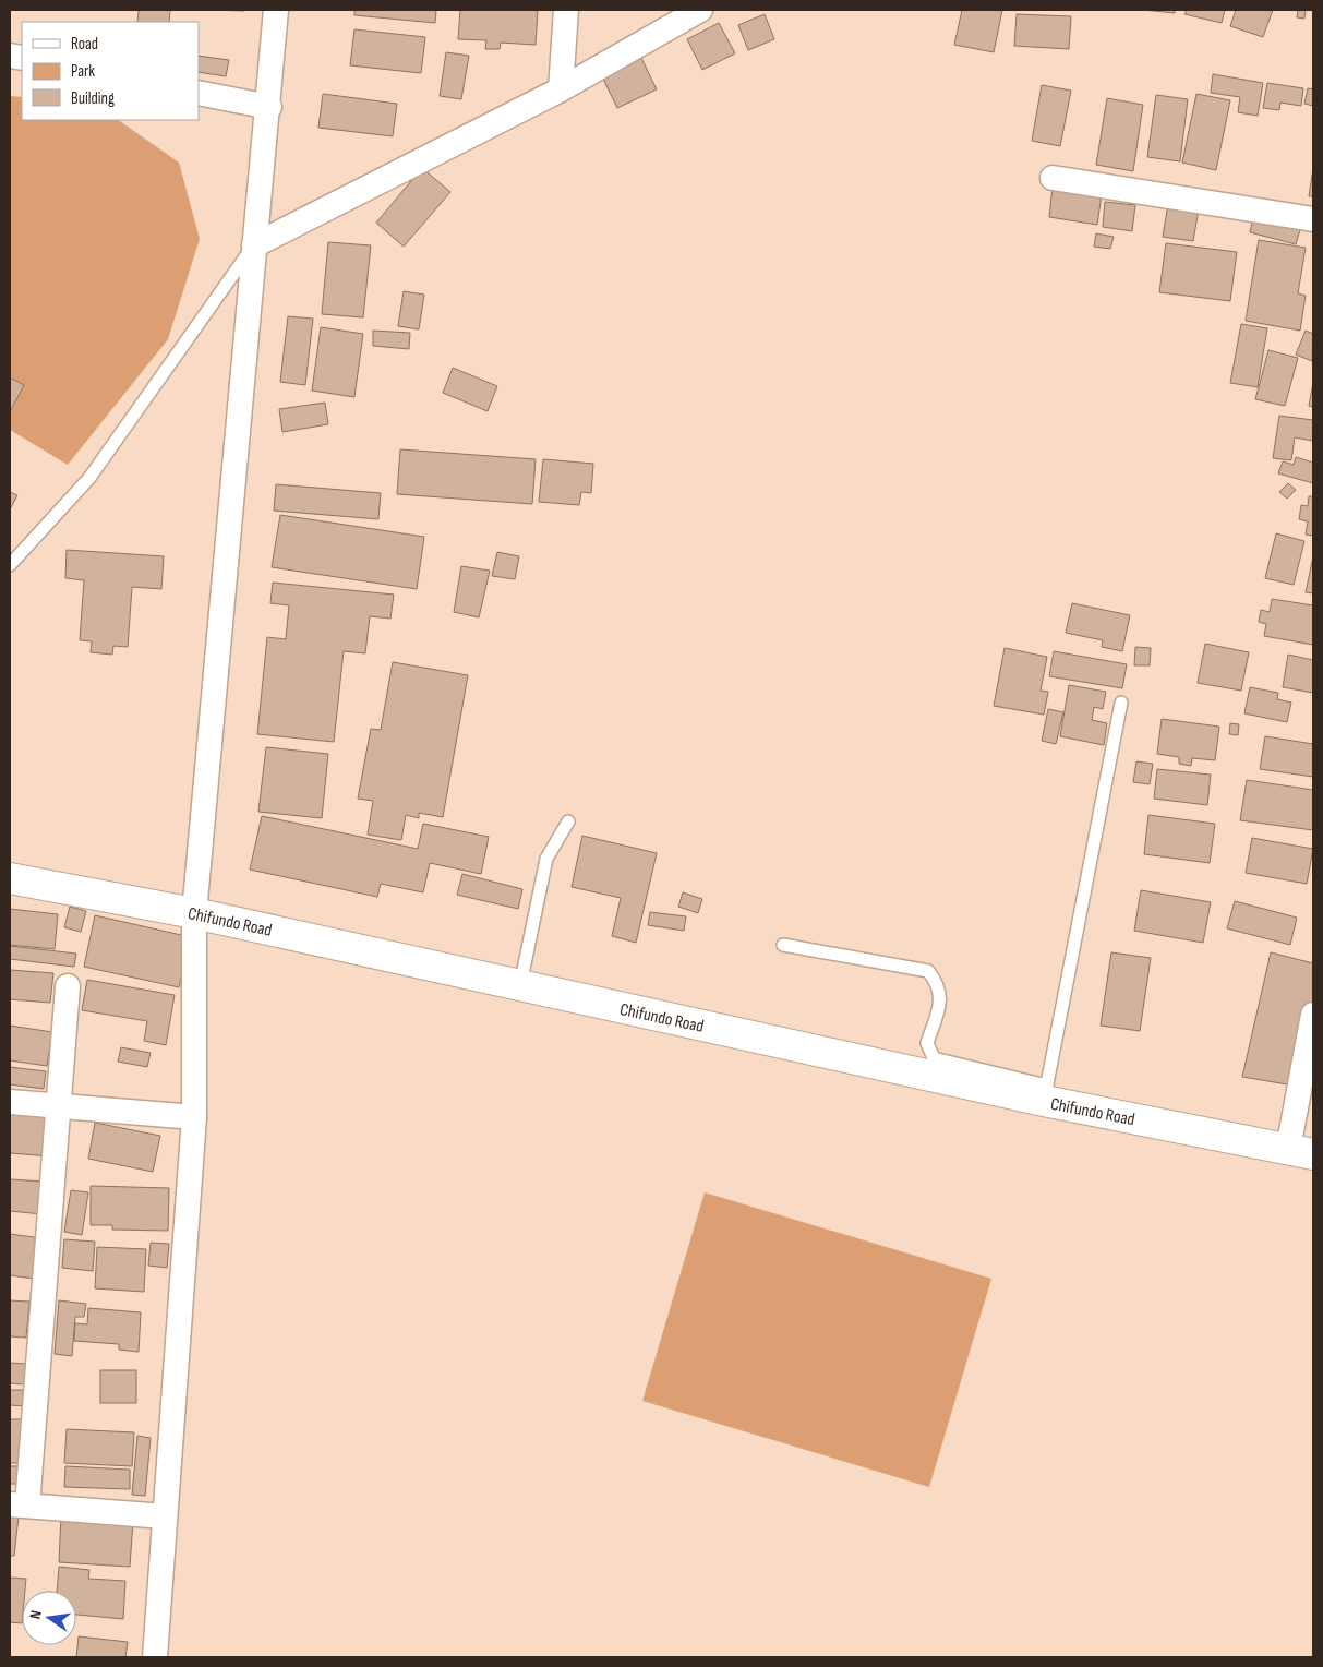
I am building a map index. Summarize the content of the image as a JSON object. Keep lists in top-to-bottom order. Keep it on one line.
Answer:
{"streets":{"street":["Chifundo Road"]},"legend":["Road","Park","Building"],"north":"left"}
